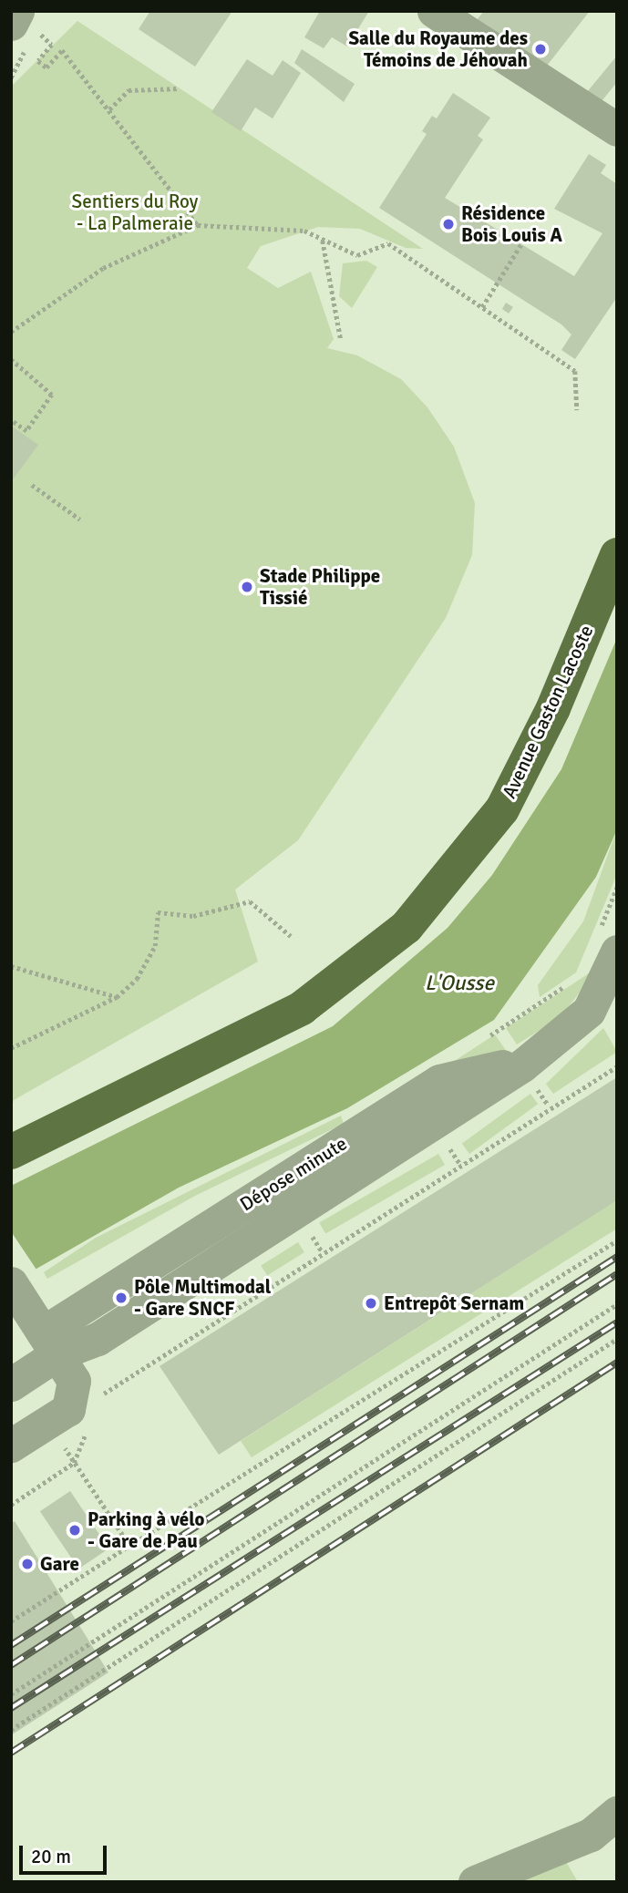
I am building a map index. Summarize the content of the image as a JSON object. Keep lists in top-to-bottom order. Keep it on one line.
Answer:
{"streets":{"main road":["Avenue Gaston Lacoste"]},"water":["L'Ousse"],"parks":["Sentiers du Roy - La Palmeraie"],"places":["Salle du Royaume des Témoins de Jéhovah","Résidence Bois Louis A","Stade Philippe Tissié","Pôle Multimodal - Gare SNCF","Entrepôt Sernam","Parking à vélo - Gare de Pau","Gare"],"scale_bar":"20 m"}
